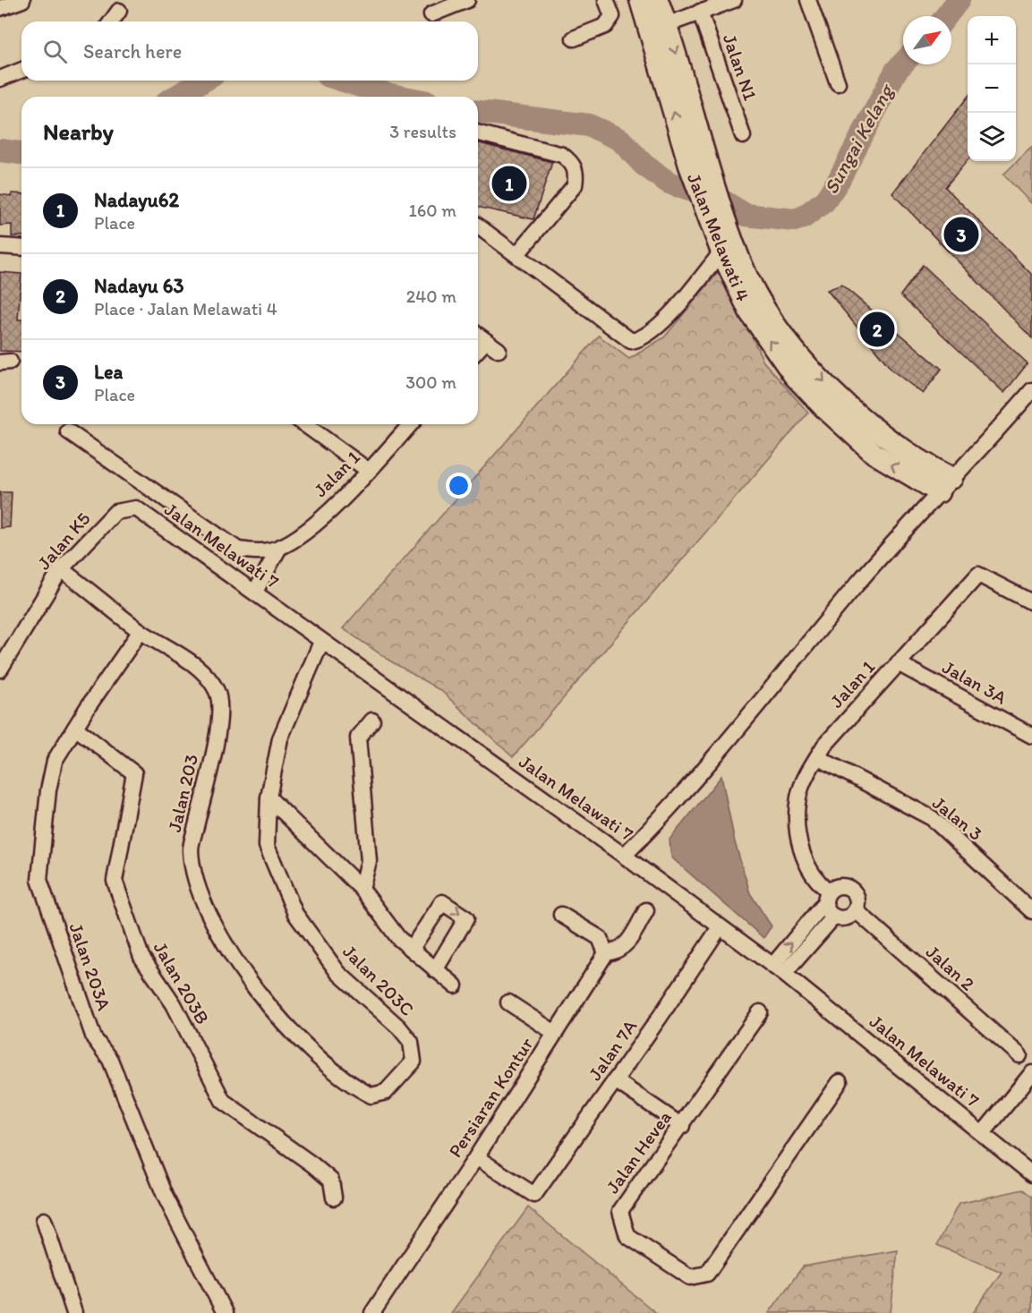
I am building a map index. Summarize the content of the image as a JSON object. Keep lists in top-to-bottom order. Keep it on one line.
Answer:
{"streets":{"street":["Jalan N1","Jalan Melawati 4","Jalan 1","Jalan K5","Jalan Melawati 7","Jalan 3A","Jalan 203","Jalan 3","Jalan 203A","Jalan 2","Jalan 203C","Jalan 203B","Jalan 7A","Persiaran Kontur","Jalan Hevea"]},"crossings":[["Jalan 1","Jalan 3A"],["Jalan 1","Jalan 3"],["Jalan 1","Jalan 2"],["Jalan K5","Jalan Melawati 7"],["Jalan K5","Jalan 203"],["Jalan Melawati 7","Jalan 203C"],["Jalan Melawati 7","Jalan 7A"],["Jalan 203","Jalan 203A"],["Jalan 203","Jalan 203C"],["Jalan 203A","Jalan 203B"],["Jalan 7A","Persiaran Kontur"]],"water":["Sungai Kelang"],"north":"top right","page":{"map_buttons":["+","−"],"search":"Search here","heading":["Nearby","3 results"],"pins":["1","3","2"],"list":[{"mark":"1","name":"Nadayu62","note":"Place","value":"160 m"},{"mark":"2","name":"Nadayu 63","note":"Place · Jalan Melawati 4","value":"240 m"},{"mark":"3","name":"Lea","note":"Place","value":"300 m"}]}}
